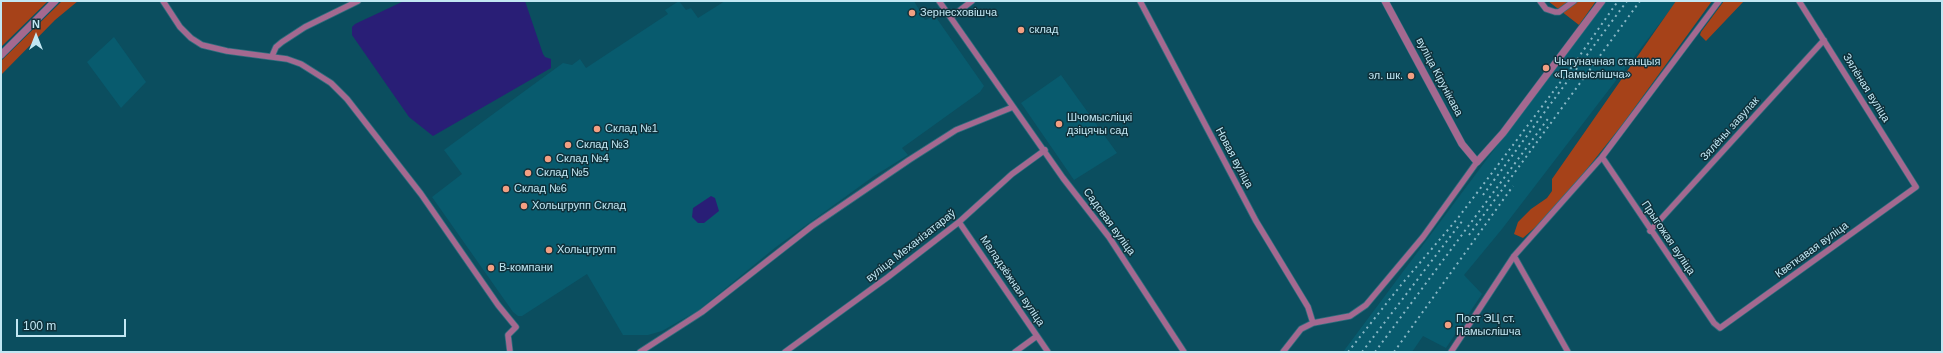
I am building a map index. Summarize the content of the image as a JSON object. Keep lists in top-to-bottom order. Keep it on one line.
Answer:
{"streets":{"street":["вуліца Кірунікава","Зялёная вуліца","Зялёны завулак","Новая вуліца","Садовая вуліца","Прыгожая вуліца","вуліца Механізатараў","Кветкавая вуліца","Маладзёжная вуліца"]},"crossings":[["Зялёная вуліца","Зялёны завулак"],["Зялёная вуліца","Кветкавая вуліца"],["Зялёны завулак","Прыгожая вуліца"],["Садовая вуліца","вуліца Механізатараў"],["Прыгожая вуліца","Кветкавая вуліца"],["вуліца Механізатараў","Маладзёжная вуліца"]],"places":["Зернесховішча","склад","Чыгуначная станцыя «Памыслішча»","эл. шк.","Шчомысліцкі дзіцячы сад","Склад №1","Склад №3","Склад №4","Склад №5","Склад №6","Хольцгрупп Склад","Хольцгрупп","В-компани","Пост ЭЦ ст. Памыслішча"],"scale_bar":"100 m","north":"top"}
